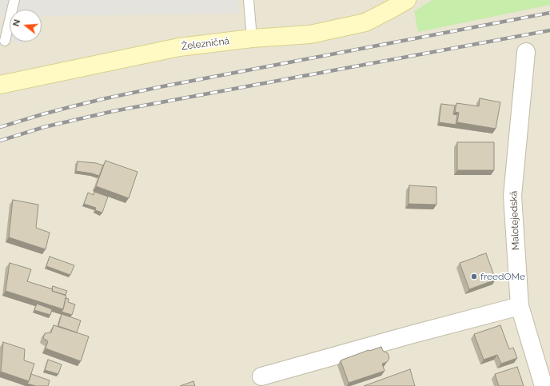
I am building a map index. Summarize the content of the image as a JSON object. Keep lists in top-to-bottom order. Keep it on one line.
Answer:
{"streets":{"street":["Železničná","Malotejedská"]},"places":["freedOMe"],"north":"left"}
